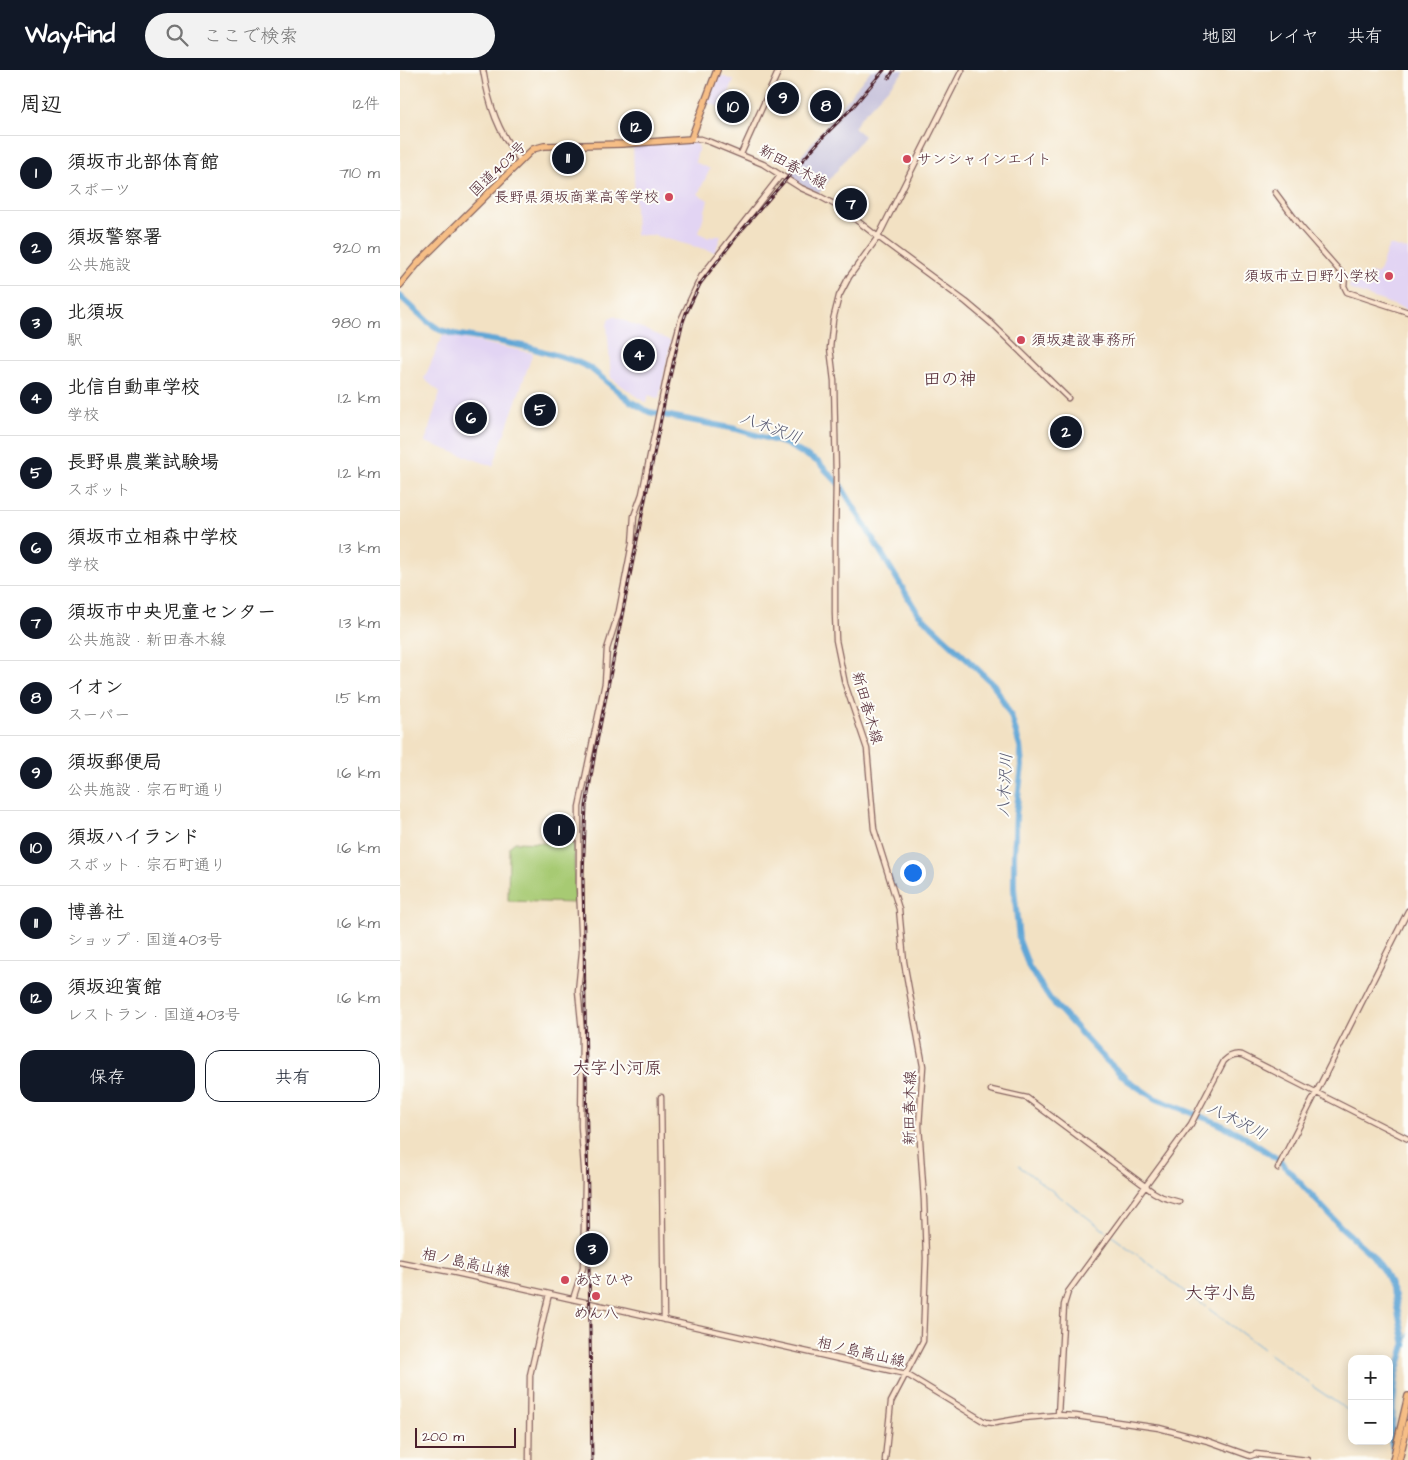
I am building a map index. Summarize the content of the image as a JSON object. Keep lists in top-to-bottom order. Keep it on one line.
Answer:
{"streets":{"highway":["国道403号"],"street":["新田春木線","相ノ島高山線"]},"crossings":[["新田春木線","国道403号"],["新田春木線","相ノ島高山線"]],"districts":["田の神","大字小河原","大字小島"],"water":["八木沢川"],"places":["サンシャインエイト","長野県須坂商業高等学校","須坂市立日野小学校","須坂建設事務所","あさひや","めん八"],"scale_bar":"200 m","page":{"header":"Wayfind","search":"ここで検索","nav":["地図","レイヤ","共有"],"heading":["周辺","12件"],"pins":["9","8","10","12","11","7","4","5","6","2","1","3"],"list":[{"mark":"1","name":"須坂市北部体育館","note":"スポーツ","value":"710 m"},{"mark":"2","name":"須坂警察署","note":"公共施設","value":"920 m"},{"mark":"3","name":"北須坂","note":"駅","value":"980 m"},{"mark":"4","name":"北信自動車学校","note":"学校","value":"1.2 km"},{"mark":"5","name":"長野県農業試験場","note":"スポット","value":"1.2 km"},{"mark":"6","name":"須坂市立相森中学校","note":"学校","value":"1.3 km"},{"mark":"7","name":"須坂市中央児童センター","note":"公共施設 · 新田春木線","value":"1.3 km"},{"mark":"8","name":"イオン","note":"スーパー","value":"1.5 km"},{"mark":"9","name":"須坂郵便局","note":"公共施設 · 宗石町通り","value":"1.6 km"},{"mark":"10","name":"須坂ハイランド","note":"スポット · 宗石町通り","value":"1.6 km"},{"mark":"11","name":"博善社","note":"ショップ · 国道403号","value":"1.6 km"},{"mark":"12","name":"須坂迎賓館","note":"レストラン · 国道403号","value":"1.6 km"}],"buttons":["保存","共有"],"map_buttons":["+","−"],"scale":"200 m"}}
